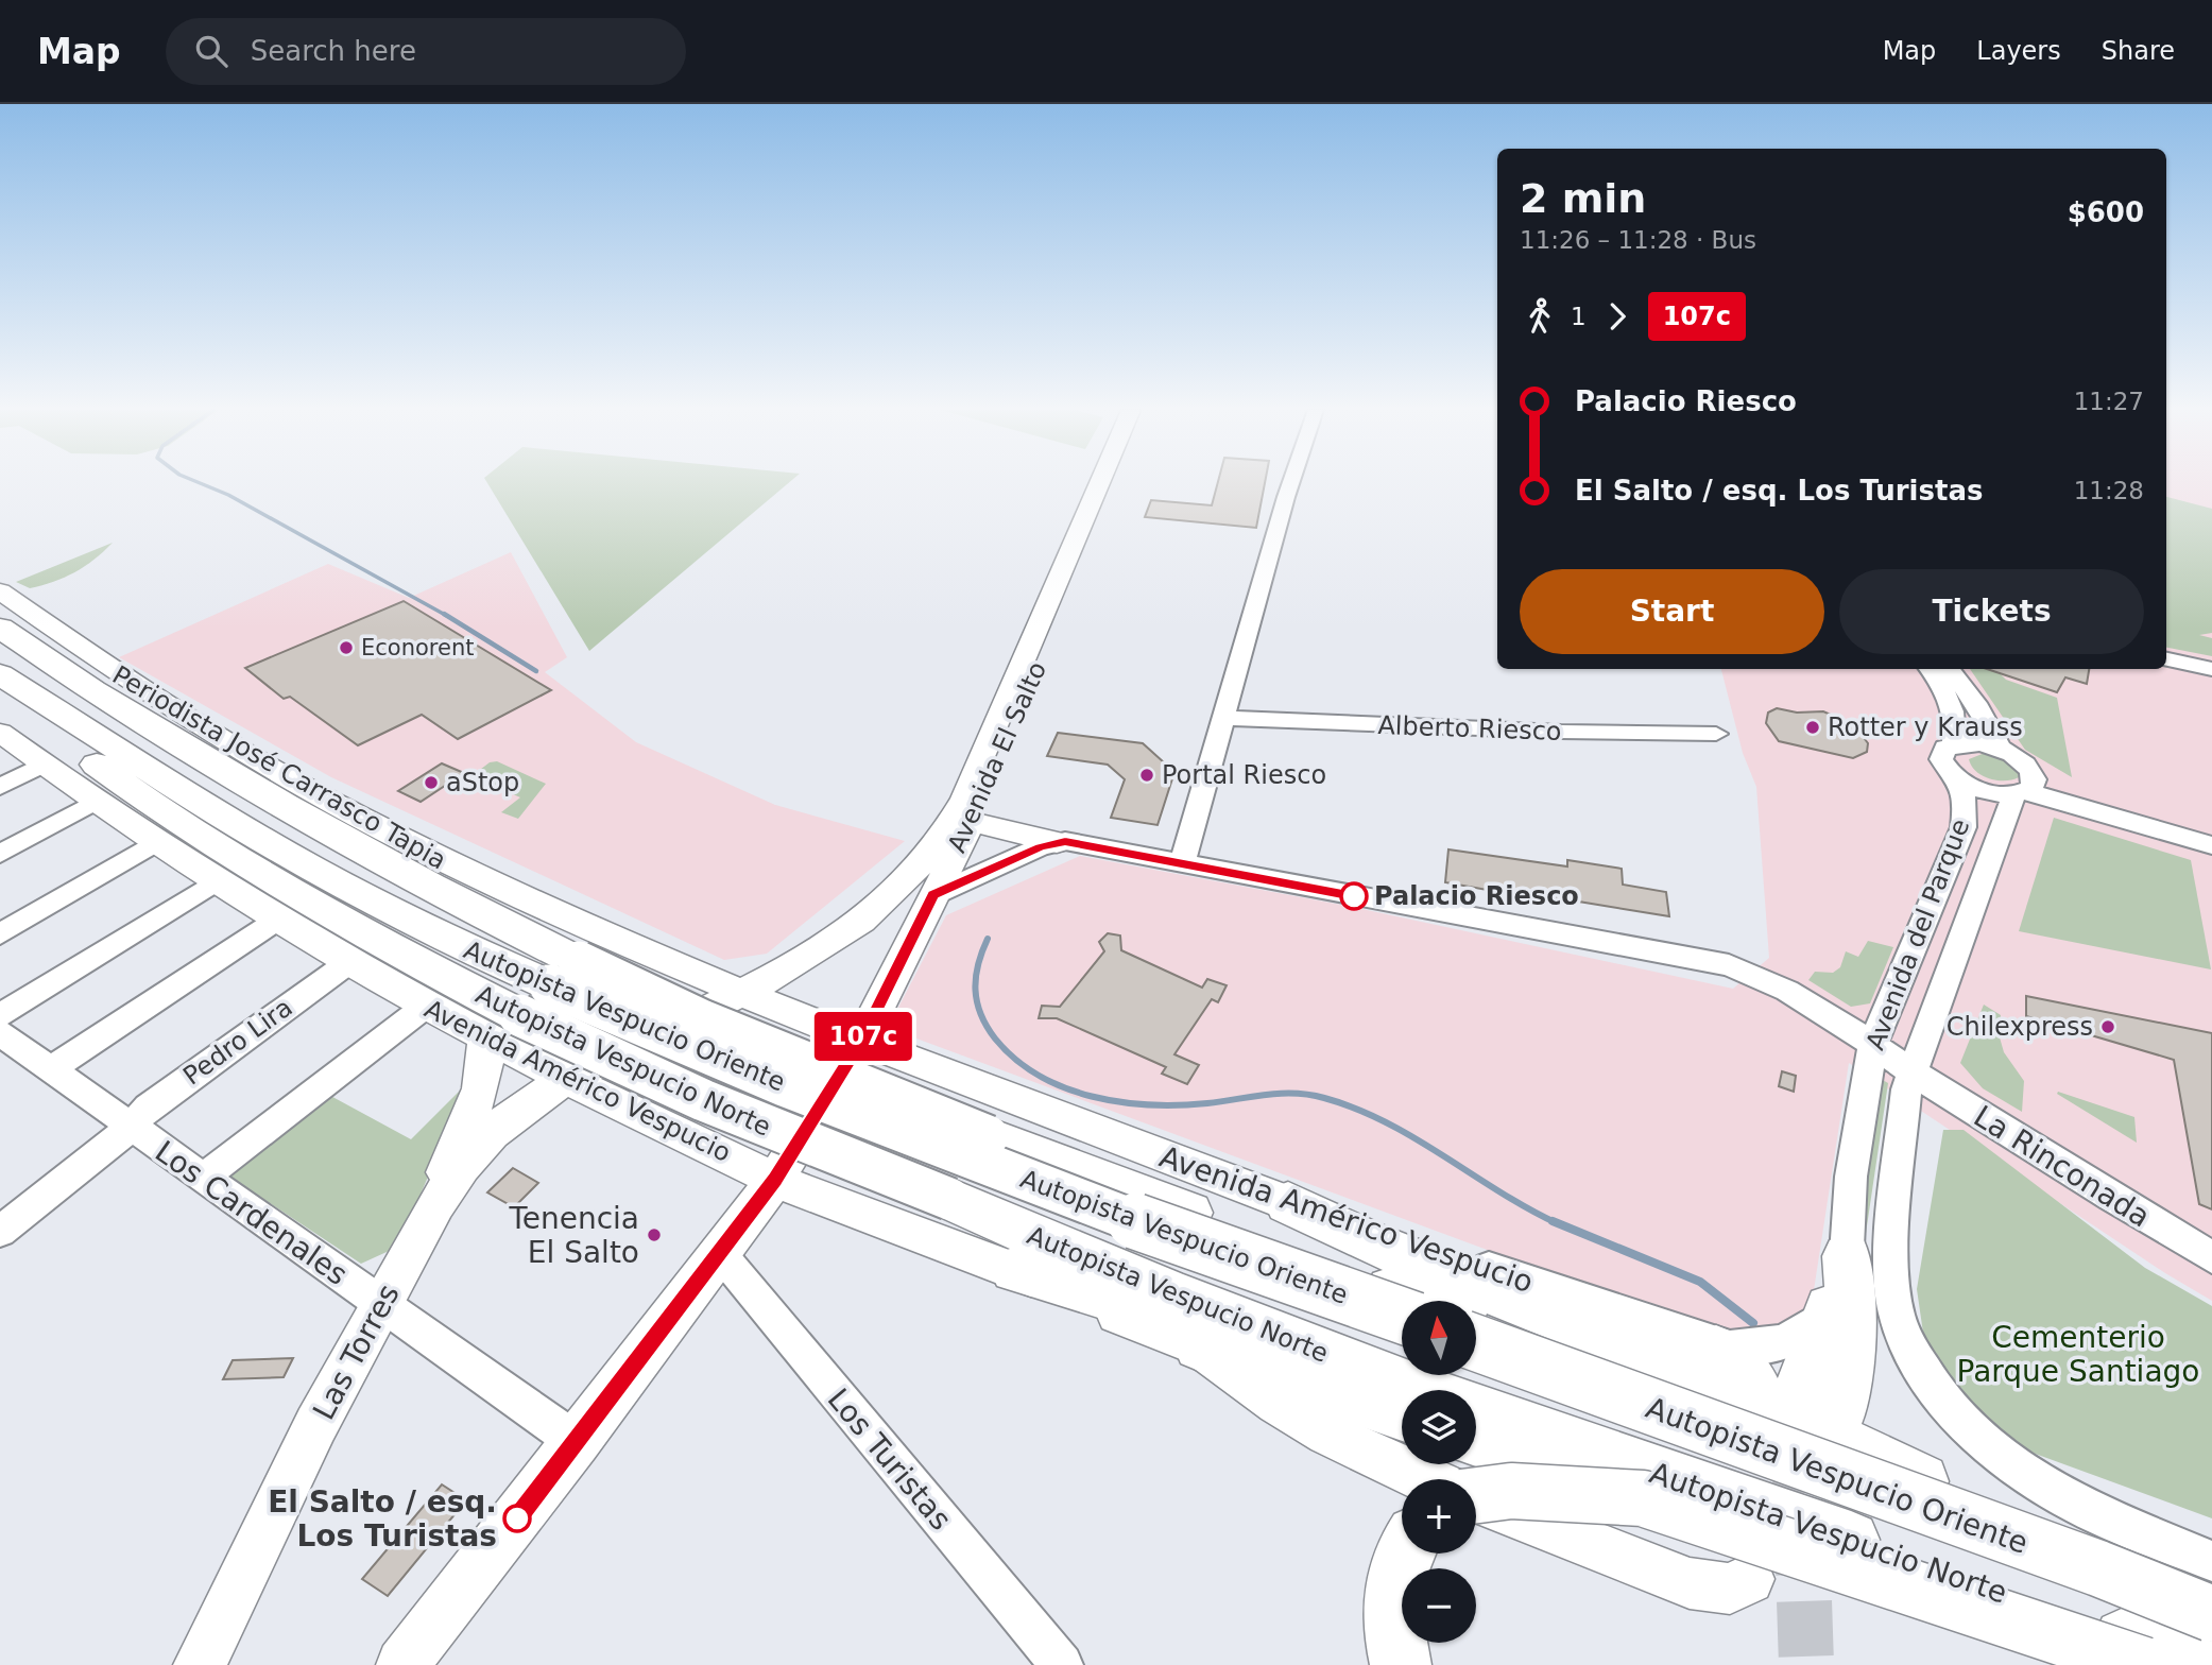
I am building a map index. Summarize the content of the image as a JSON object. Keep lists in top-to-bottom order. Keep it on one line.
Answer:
{"streets":{"highway":["Autopista Vespucio Oriente","Autopista Vespucio Norte"],"main road":["Avenida El Salto","Periodista José Carrasco Tapia","Avenida Américo Vespucio","Las Torres"],"street":["Alberto Riesco","Avenida del Parque","Pedro Lira","La Rinconada","Los Cardenales","Los Turistas"]},"crossings":[["Avenida El Salto","Periodista José Carrasco Tapia"],["Avenida El Salto","Avenida Américo Vespucio"],["Avenida El Salto","Los Cardenales"],["Avenida El Salto","Las Torres"],["Avenida El Salto","Los Turistas"],["Periodista José Carrasco Tapia","Autopista Vespucio Oriente"],["Periodista José Carrasco Tapia","Autopista Vespucio Norte"],["Periodista José Carrasco Tapia","Avenida Américo Vespucio"],["Avenida del Parque","Avenida Américo Vespucio"],["Avenida del Parque","La Rinconada"],["Autopista Vespucio Oriente","Autopista Vespucio Norte"],["Autopista Vespucio Oriente","Avenida Américo Vespucio"],["Pedro Lira","Avenida Américo Vespucio"],["Pedro Lira","Los Cardenales"],["Autopista Vespucio Norte","Avenida Américo Vespucio"],["Avenida Américo Vespucio","Las Torres"],["Los Cardenales","Las Torres"]],"parks":["Cementerio Parque Santiago"],"places":["Econorent","Rotter y Krauss","Portal Riesco","aStop","Palacio Riesco","Chilexpress","Tenencia El Salto","El Salto / esq. Los Turistas"],"lines":["bus line 107c"],"north":"top","page":{"header":"Map","search":"Search here","nav":["Map","Layers","Share"],"on_map":"107c","heading":["2 min","11:26 – 11:28 · Bus","$600"],"legs":["1","107c"],"list":[{"name":"Palacio Riesco","value":"11:27"},{"name":"El Salto / esq. Los Turistas","value":"11:28"}],"buttons":["Start","Tickets"],"map_buttons":["+","−"]}}
